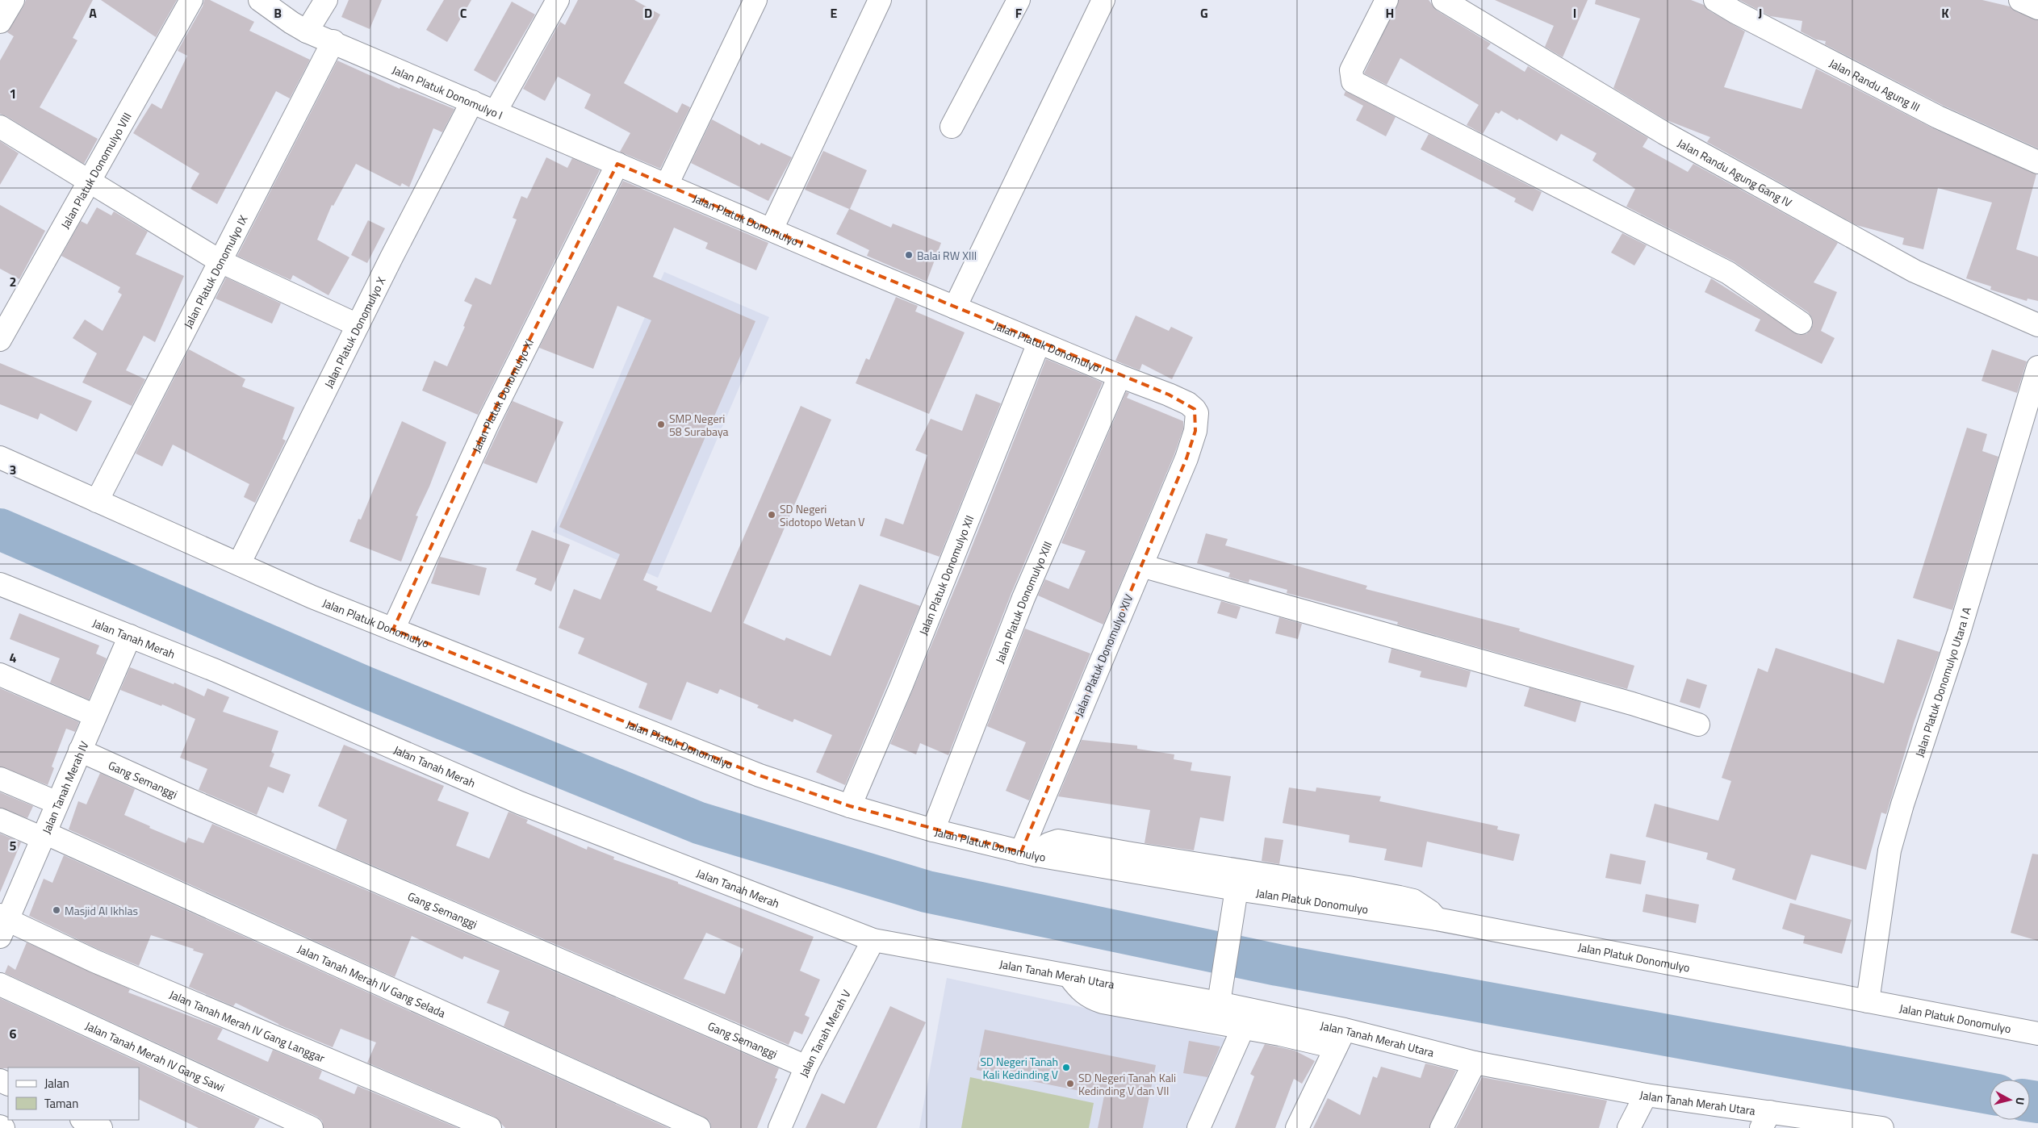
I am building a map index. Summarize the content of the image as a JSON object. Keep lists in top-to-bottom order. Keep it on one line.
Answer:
{"streets":{"street":["Jalan Randu Agung III","Jalan Platuk Donomulyo I","Jalan Platuk Donomulyo VIII","Jalan Randu Agung Gang IV","Jalan Platuk Donomulyo IX","Jalan Platuk Donomulyo X","Jalan Platuk Donomulyo XI","Jalan Platuk Donomulyo XII","Jalan Platuk Donomulyo XIII","Jalan Platuk Donomulyo","Jalan Tanah Merah","Jalan Platuk Donomulyo XIV","Jalan Platuk Donomulyo Utara I A","Gang Semanggi","Jalan Tanah Merah IV","Jalan Tanah Merah Utara","Jalan Tanah Merah IV Gang Selada","Jalan Tanah Merah IV Gang Langgar","Jalan Tanah Merah V","Jalan Tanah Merah IV Gang Sawi"]},"crossings":[["Jalan Platuk Donomulyo I","Jalan Platuk Donomulyo IX"],["Jalan Platuk Donomulyo I","Jalan Platuk Donomulyo X"],["Jalan Platuk Donomulyo I","Jalan Platuk Donomulyo XI"],["Jalan Platuk Donomulyo I","Jalan Platuk Donomulyo XII"],["Jalan Platuk Donomulyo I","Jalan Platuk Donomulyo XIII"],["Jalan Platuk Donomulyo I","Jalan Platuk Donomulyo XIV"],["Jalan Platuk Donomulyo IX","Jalan Platuk Donomulyo"],["Jalan Platuk Donomulyo X","Jalan Platuk Donomulyo"],["Jalan Platuk Donomulyo XI","Jalan Platuk Donomulyo"],["Jalan Platuk Donomulyo XII","Jalan Platuk Donomulyo"],["Jalan Platuk Donomulyo XIII","Jalan Platuk Donomulyo"],["Jalan Platuk Donomulyo","Jalan Platuk Donomulyo XIV"],["Jalan Platuk Donomulyo","Jalan Platuk Donomulyo Utara I A"],["Jalan Tanah Merah","Jalan Tanah Merah IV"],["Jalan Tanah Merah","Jalan Tanah Merah Utara"],["Jalan Tanah Merah","Jalan Tanah Merah V"],["Gang Semanggi","Jalan Tanah Merah IV"],["Gang Semanggi","Jalan Tanah Merah V"],["Jalan Tanah Merah IV","Jalan Tanah Merah IV Gang Selada"],["Jalan Tanah Merah IV","Jalan Tanah Merah IV Gang Langgar"],["Jalan Tanah Merah Utara","Jalan Tanah Merah V"]],"places":["Balai RW XIII","SMP Negeri 58 Surabaya","SD Negeri Sidotopo Wetan V","Masjid Al Ikhlas","SD Negeri Tanah Kali Kedinding V","SD Negeri Tanah Kali Kedinding V dan VII"],"legend":["Jalan","Taman"],"north":"right","grid":{"columns":["A","B","C","D","E","F","G","H","I","J","K"],"rows":["1","2","3","4","5","6"]}}
